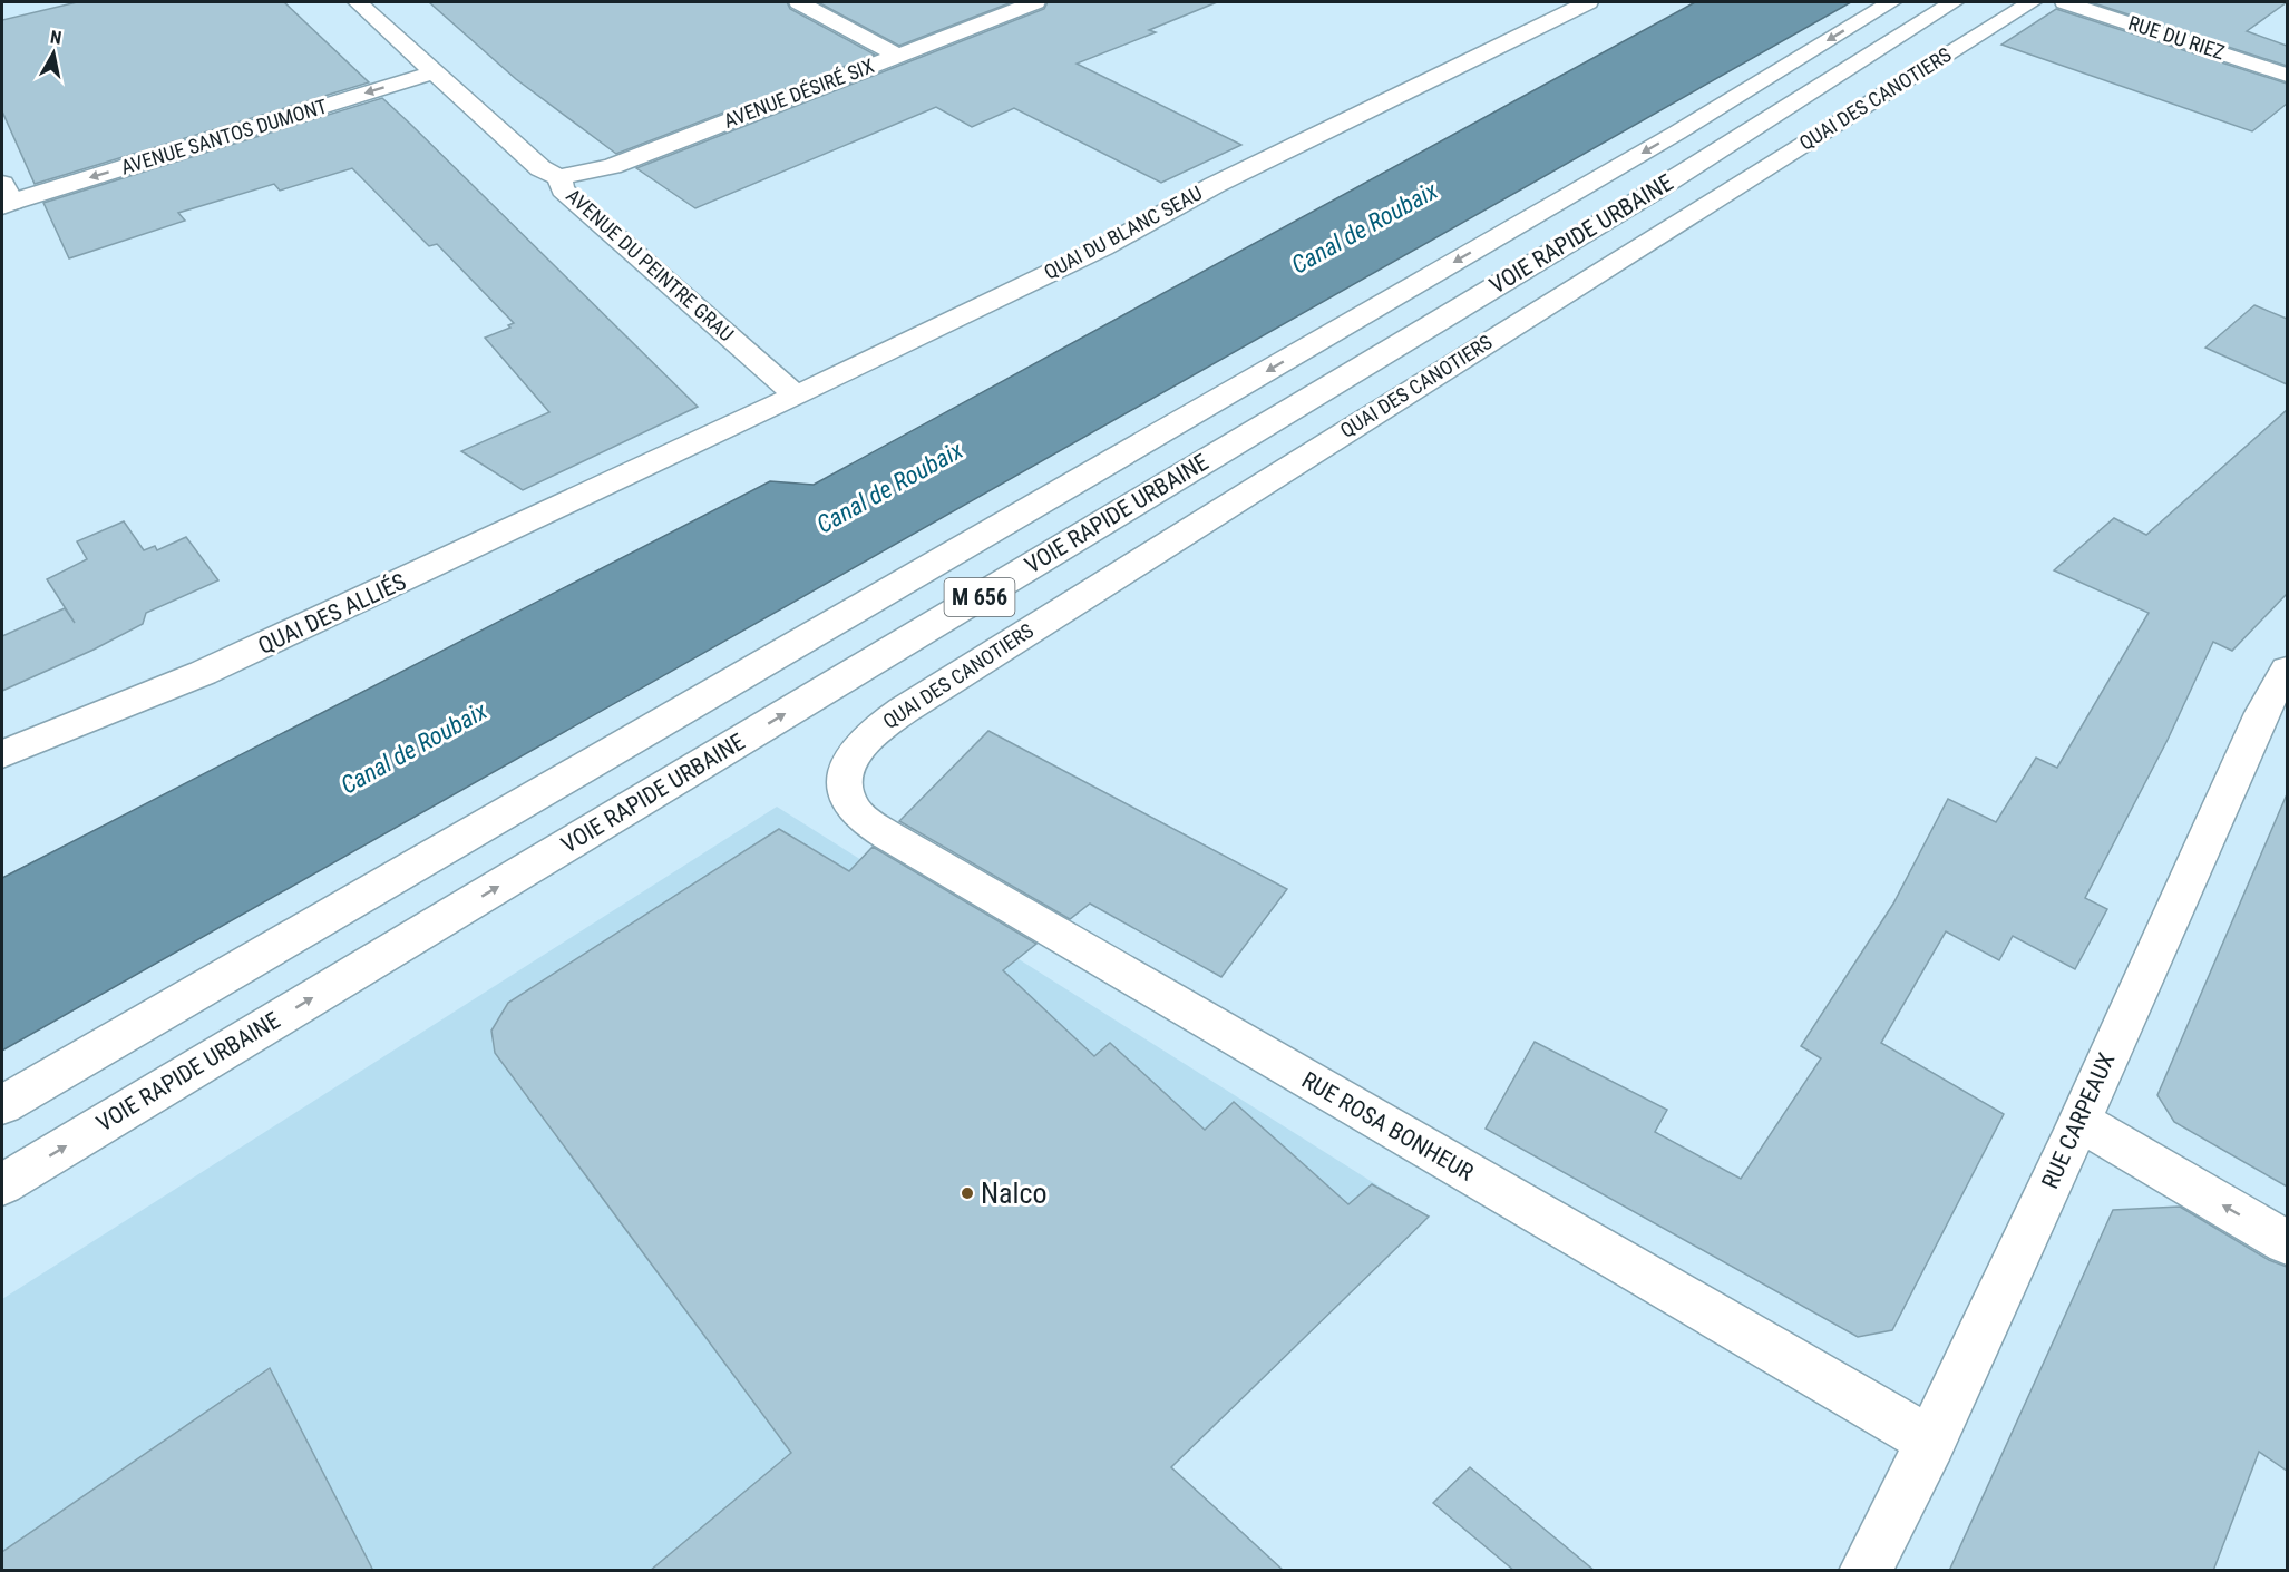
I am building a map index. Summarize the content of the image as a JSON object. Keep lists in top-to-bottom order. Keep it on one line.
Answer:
{"streets":{"main road":["RUE DU RIEZ","AVENUE DÉSIRÉ SIX","QUAI DES CANOTIERS","AVENUE SANTOS DUMONT","QUAI DU BLANC SEAU","VOIE RAPIDE URBAINE","AVENUE DU PEINTRE GRAU","M 656","QUAI DES ALLIÉS","RUE CARPEAUX","RUE ROSA BONHEUR"]},"crossings":[["AVENUE DÉSIRÉ SIX","AVENUE DU PEINTRE GRAU"],["QUAI DES CANOTIERS","RUE ROSA BONHEUR"],["AVENUE SANTOS DUMONT","AVENUE DU PEINTRE GRAU"],["QUAI DU BLANC SEAU","AVENUE DU PEINTRE GRAU"],["QUAI DU BLANC SEAU","QUAI DES ALLIÉS"],["RUE CARPEAUX","RUE ROSA BONHEUR"]],"one_way":["AVENUE SANTOS DUMONT"],"water":["Canal de Roubaix"],"places":["Nalco"],"north":"top"}
